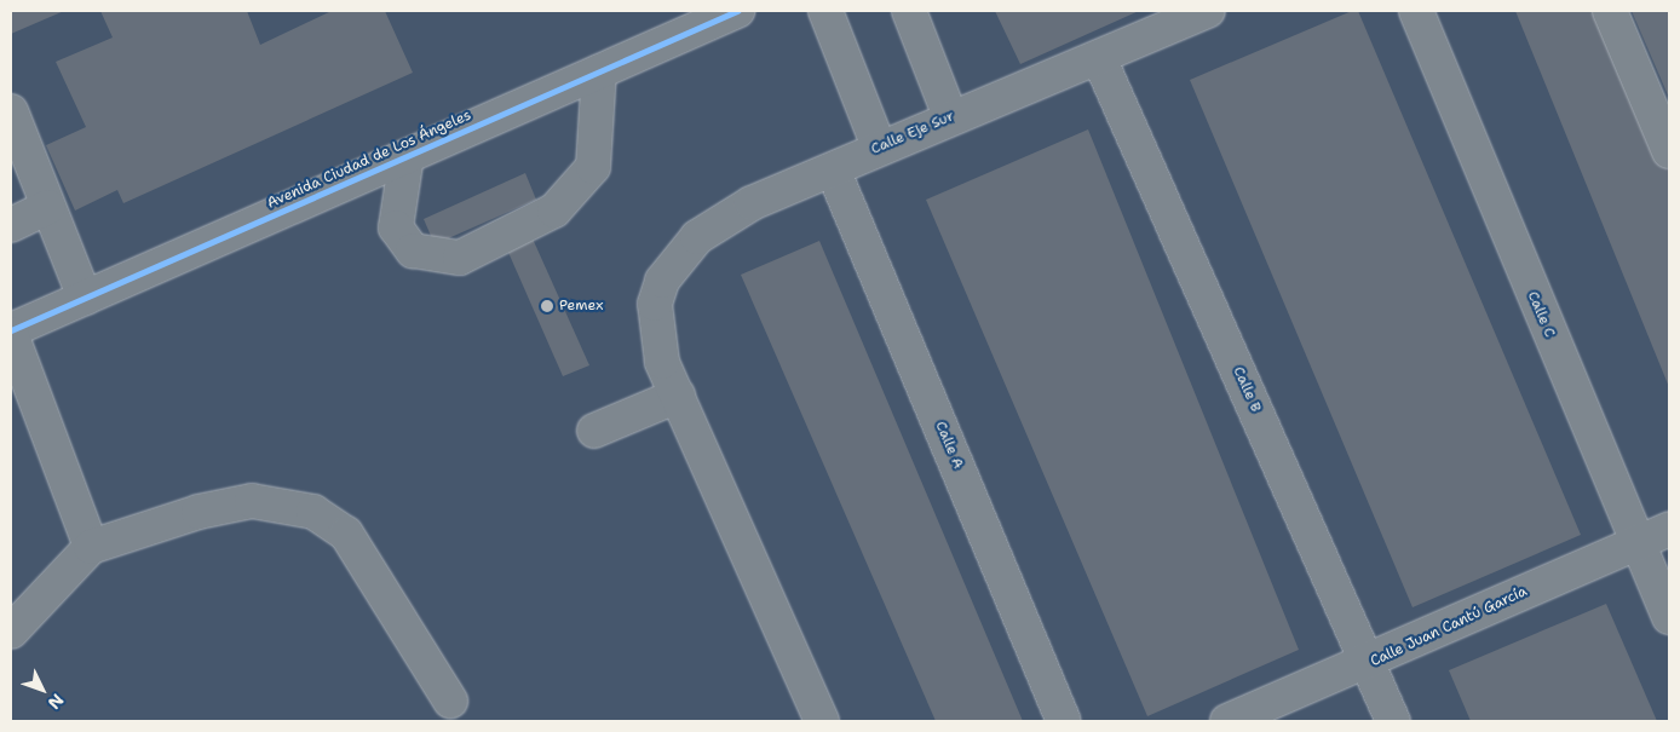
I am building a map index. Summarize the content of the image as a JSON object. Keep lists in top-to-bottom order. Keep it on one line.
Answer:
{"streets":{"street":["Calle Eje Sur","Avenida Ciudad de Los Ángeles","Calle C","Calle B","Calle A","Calle Juan Cantú García"]},"crossings":[["Calle Eje Sur","Calle B"],["Calle Eje Sur","Calle A"],["Calle C","Calle Juan Cantú García"],["Calle B","Calle Juan Cantú García"]],"places":["Pemex"],"north":"bottom right"}
